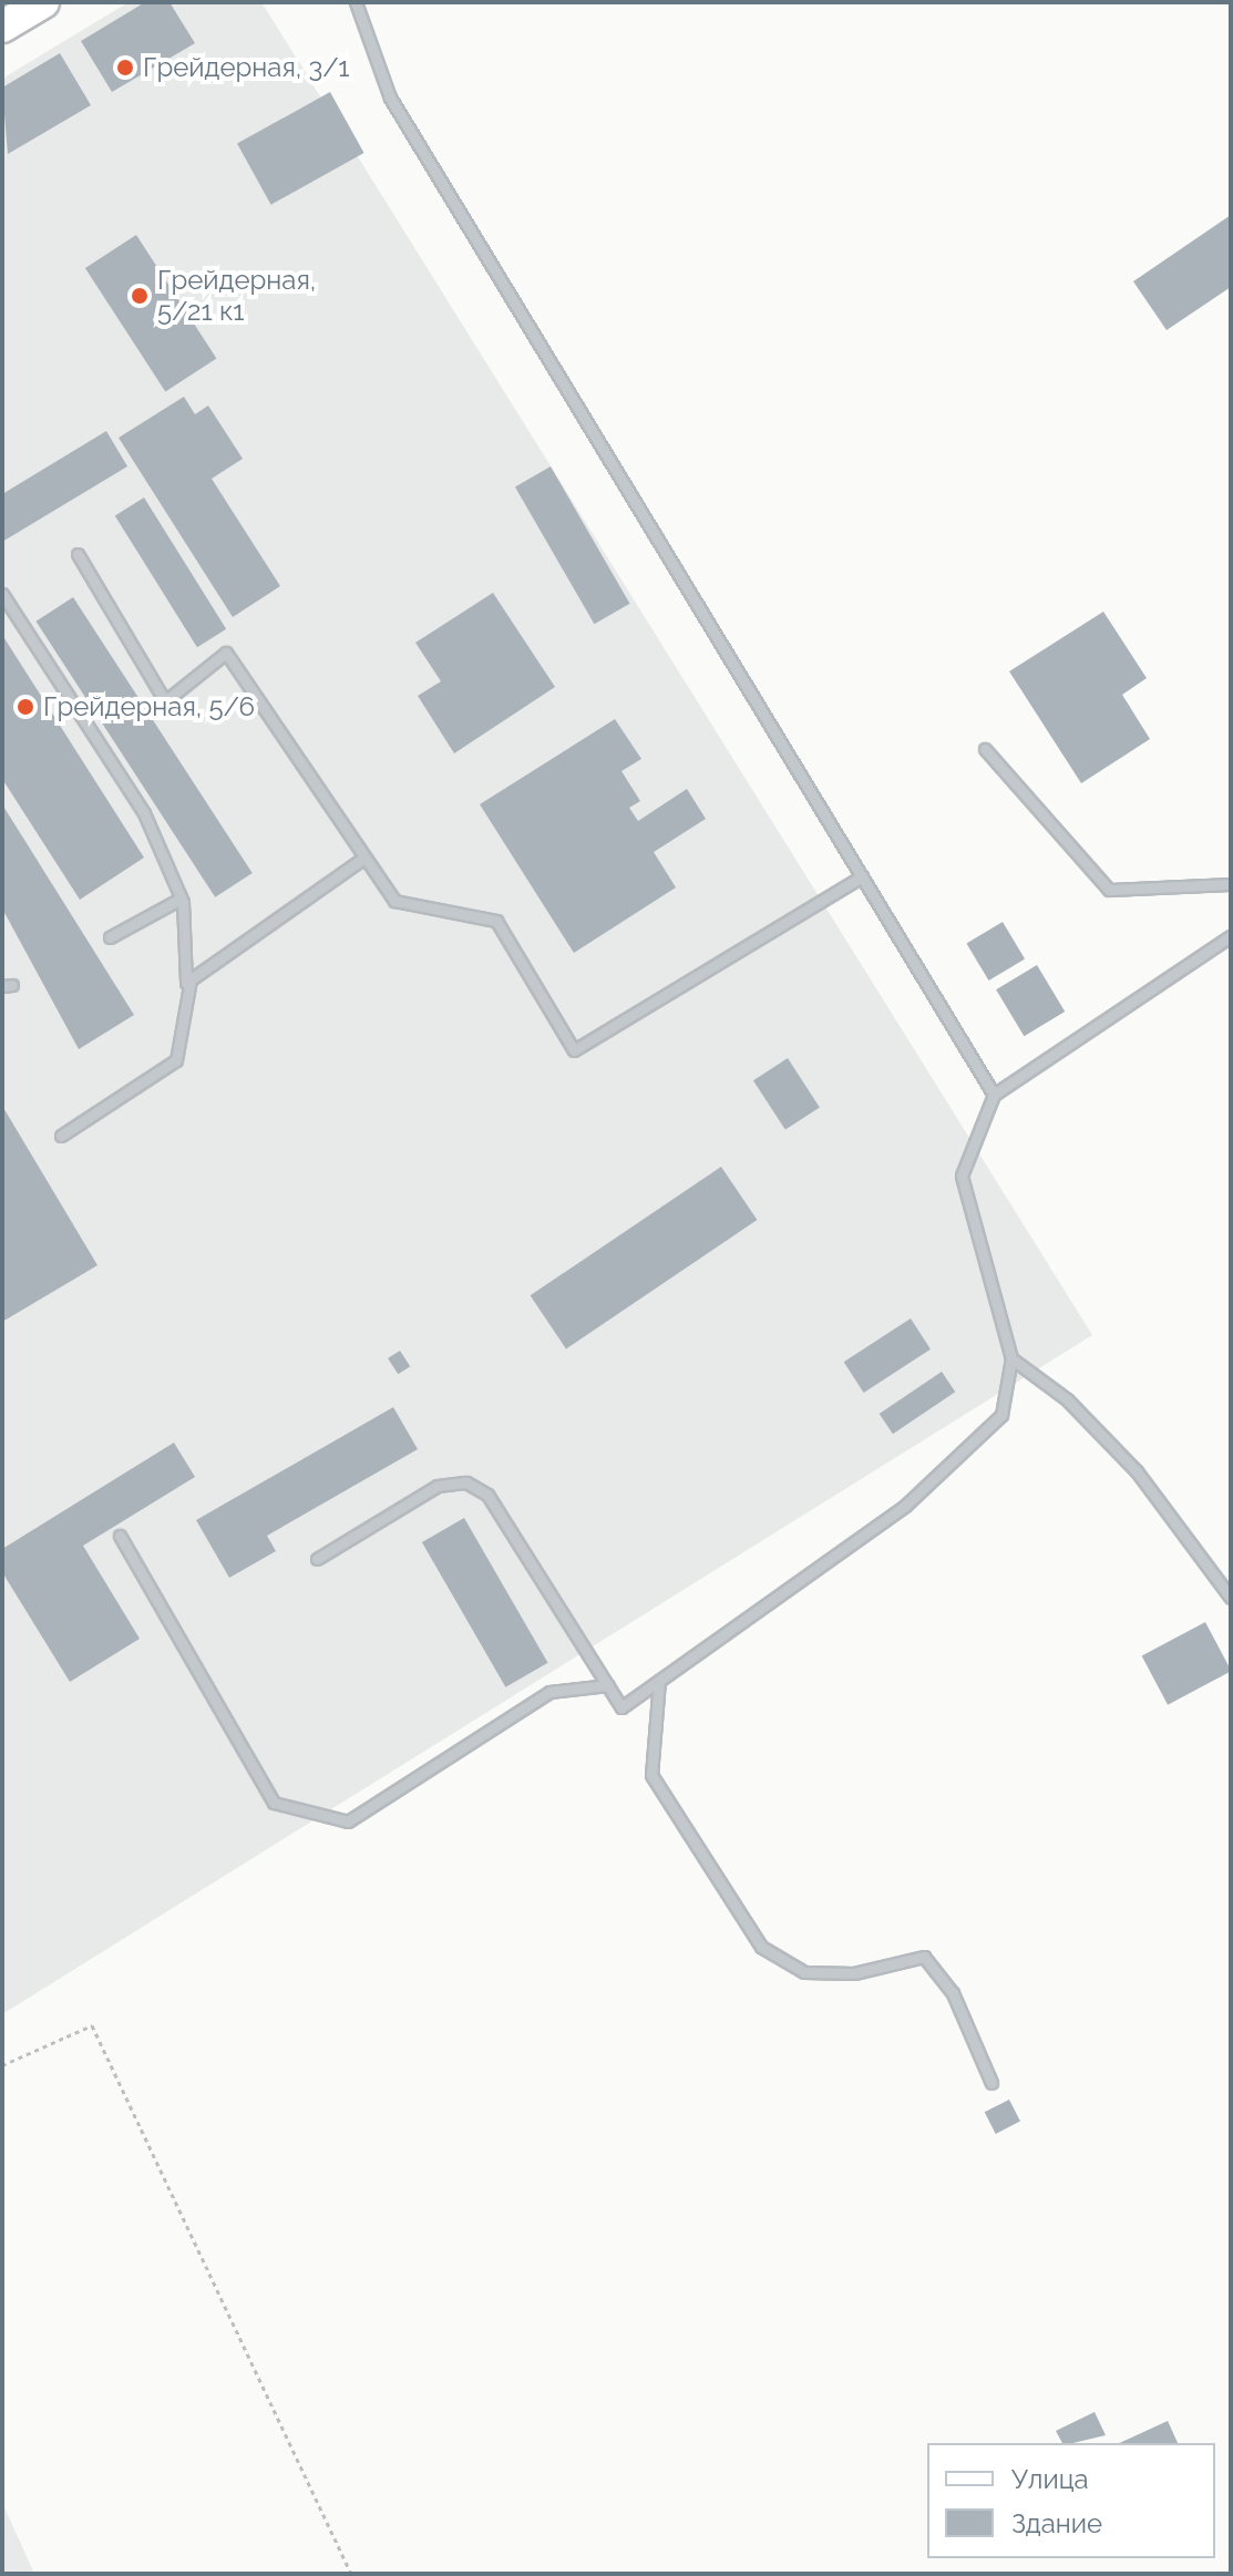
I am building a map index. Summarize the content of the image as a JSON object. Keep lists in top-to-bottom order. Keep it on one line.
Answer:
{"places":["Грейдерная, 3/1","Грейдерная, 5/21 к1","Грейдерная, 5/6"],"legend":["Улица","Здание"]}
